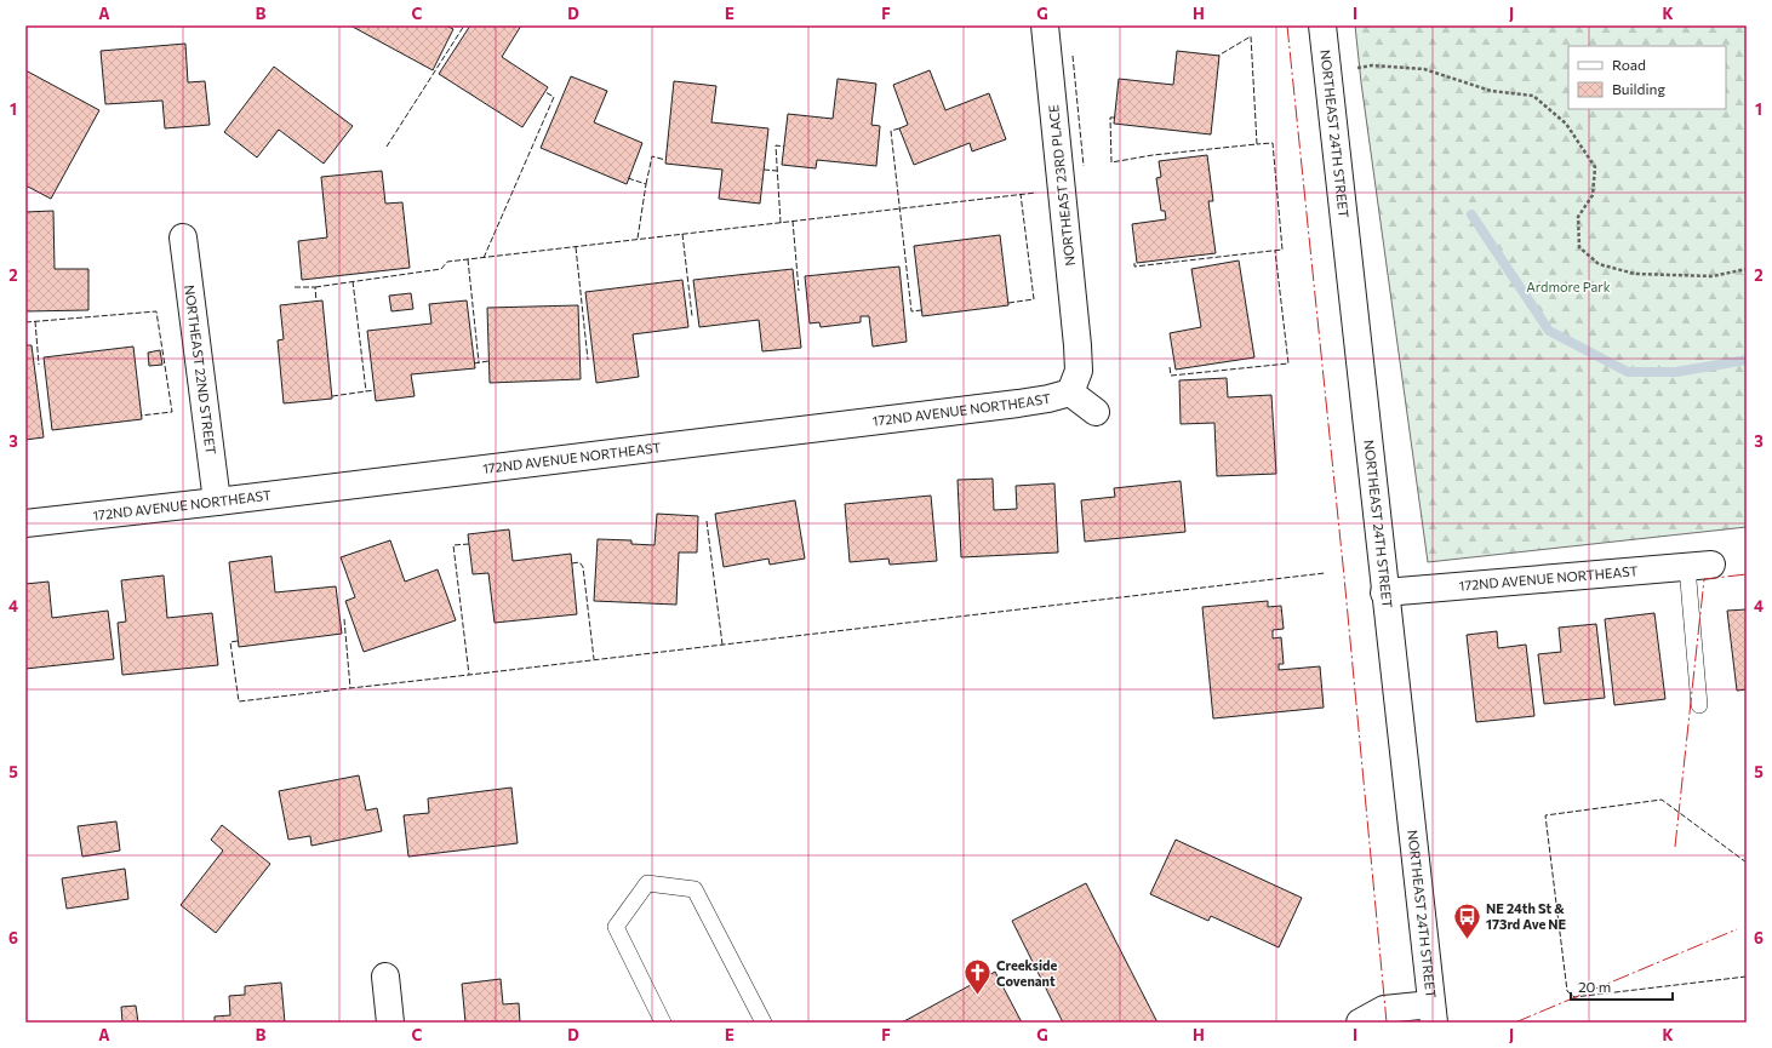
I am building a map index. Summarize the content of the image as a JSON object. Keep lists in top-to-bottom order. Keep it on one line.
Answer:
{"streets":{"street":["NORTHEAST 24TH STREET","NORTHEAST 23RD PLACE","NORTHEAST 22ND STREET","172ND AVENUE NORTHEAST"]},"crossings":[["NORTHEAST 24TH STREET","172ND AVENUE NORTHEAST"],["NORTHEAST 23RD PLACE","172ND AVENUE NORTHEAST"],["NORTHEAST 22ND STREET","172ND AVENUE NORTHEAST"]],"parks":["Ardmore Park"],"places":{"bus stop":["NE 24th St & 173rd Ave NE"],"church":["Creekside Covenant"]},"legend":["Road","Building"],"scale_bar":"20 m","grid":{"columns":["A","B","C","D","E","F","G","H","I","J","K"],"rows":["1","2","3","4","5","6"]}}
